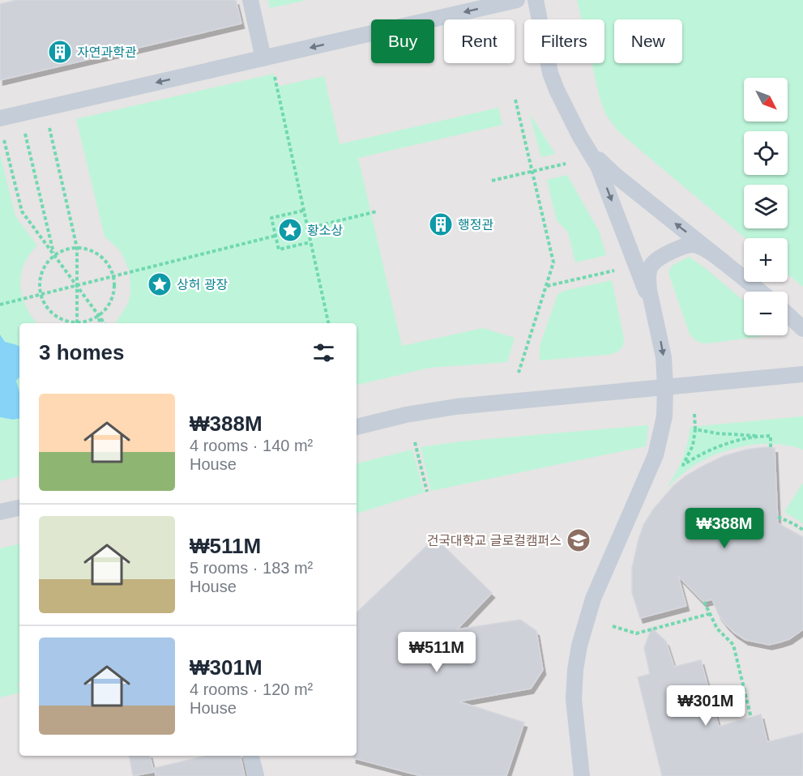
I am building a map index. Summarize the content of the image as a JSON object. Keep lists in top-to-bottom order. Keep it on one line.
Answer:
{"places":{"building":["자연과학관","행정관"],"place":["황소상","상허 광장"],"school or university":["건국대학교 글로컬캠퍼스"]},"north":"bottom right","page":{"chip":["Buy","Rent","Filters","New"],"map_buttons":["+","−"],"heading":"3 homes","list":[{"name":"₩388M","note":"4 rooms · 140 m² · House"},{"name":"₩511M","note":"5 rooms · 183 m² · House"},{"name":"₩301M","note":"4 rooms · 120 m² · House"}],"price":["₩388M","₩511M","₩301M"]}}
